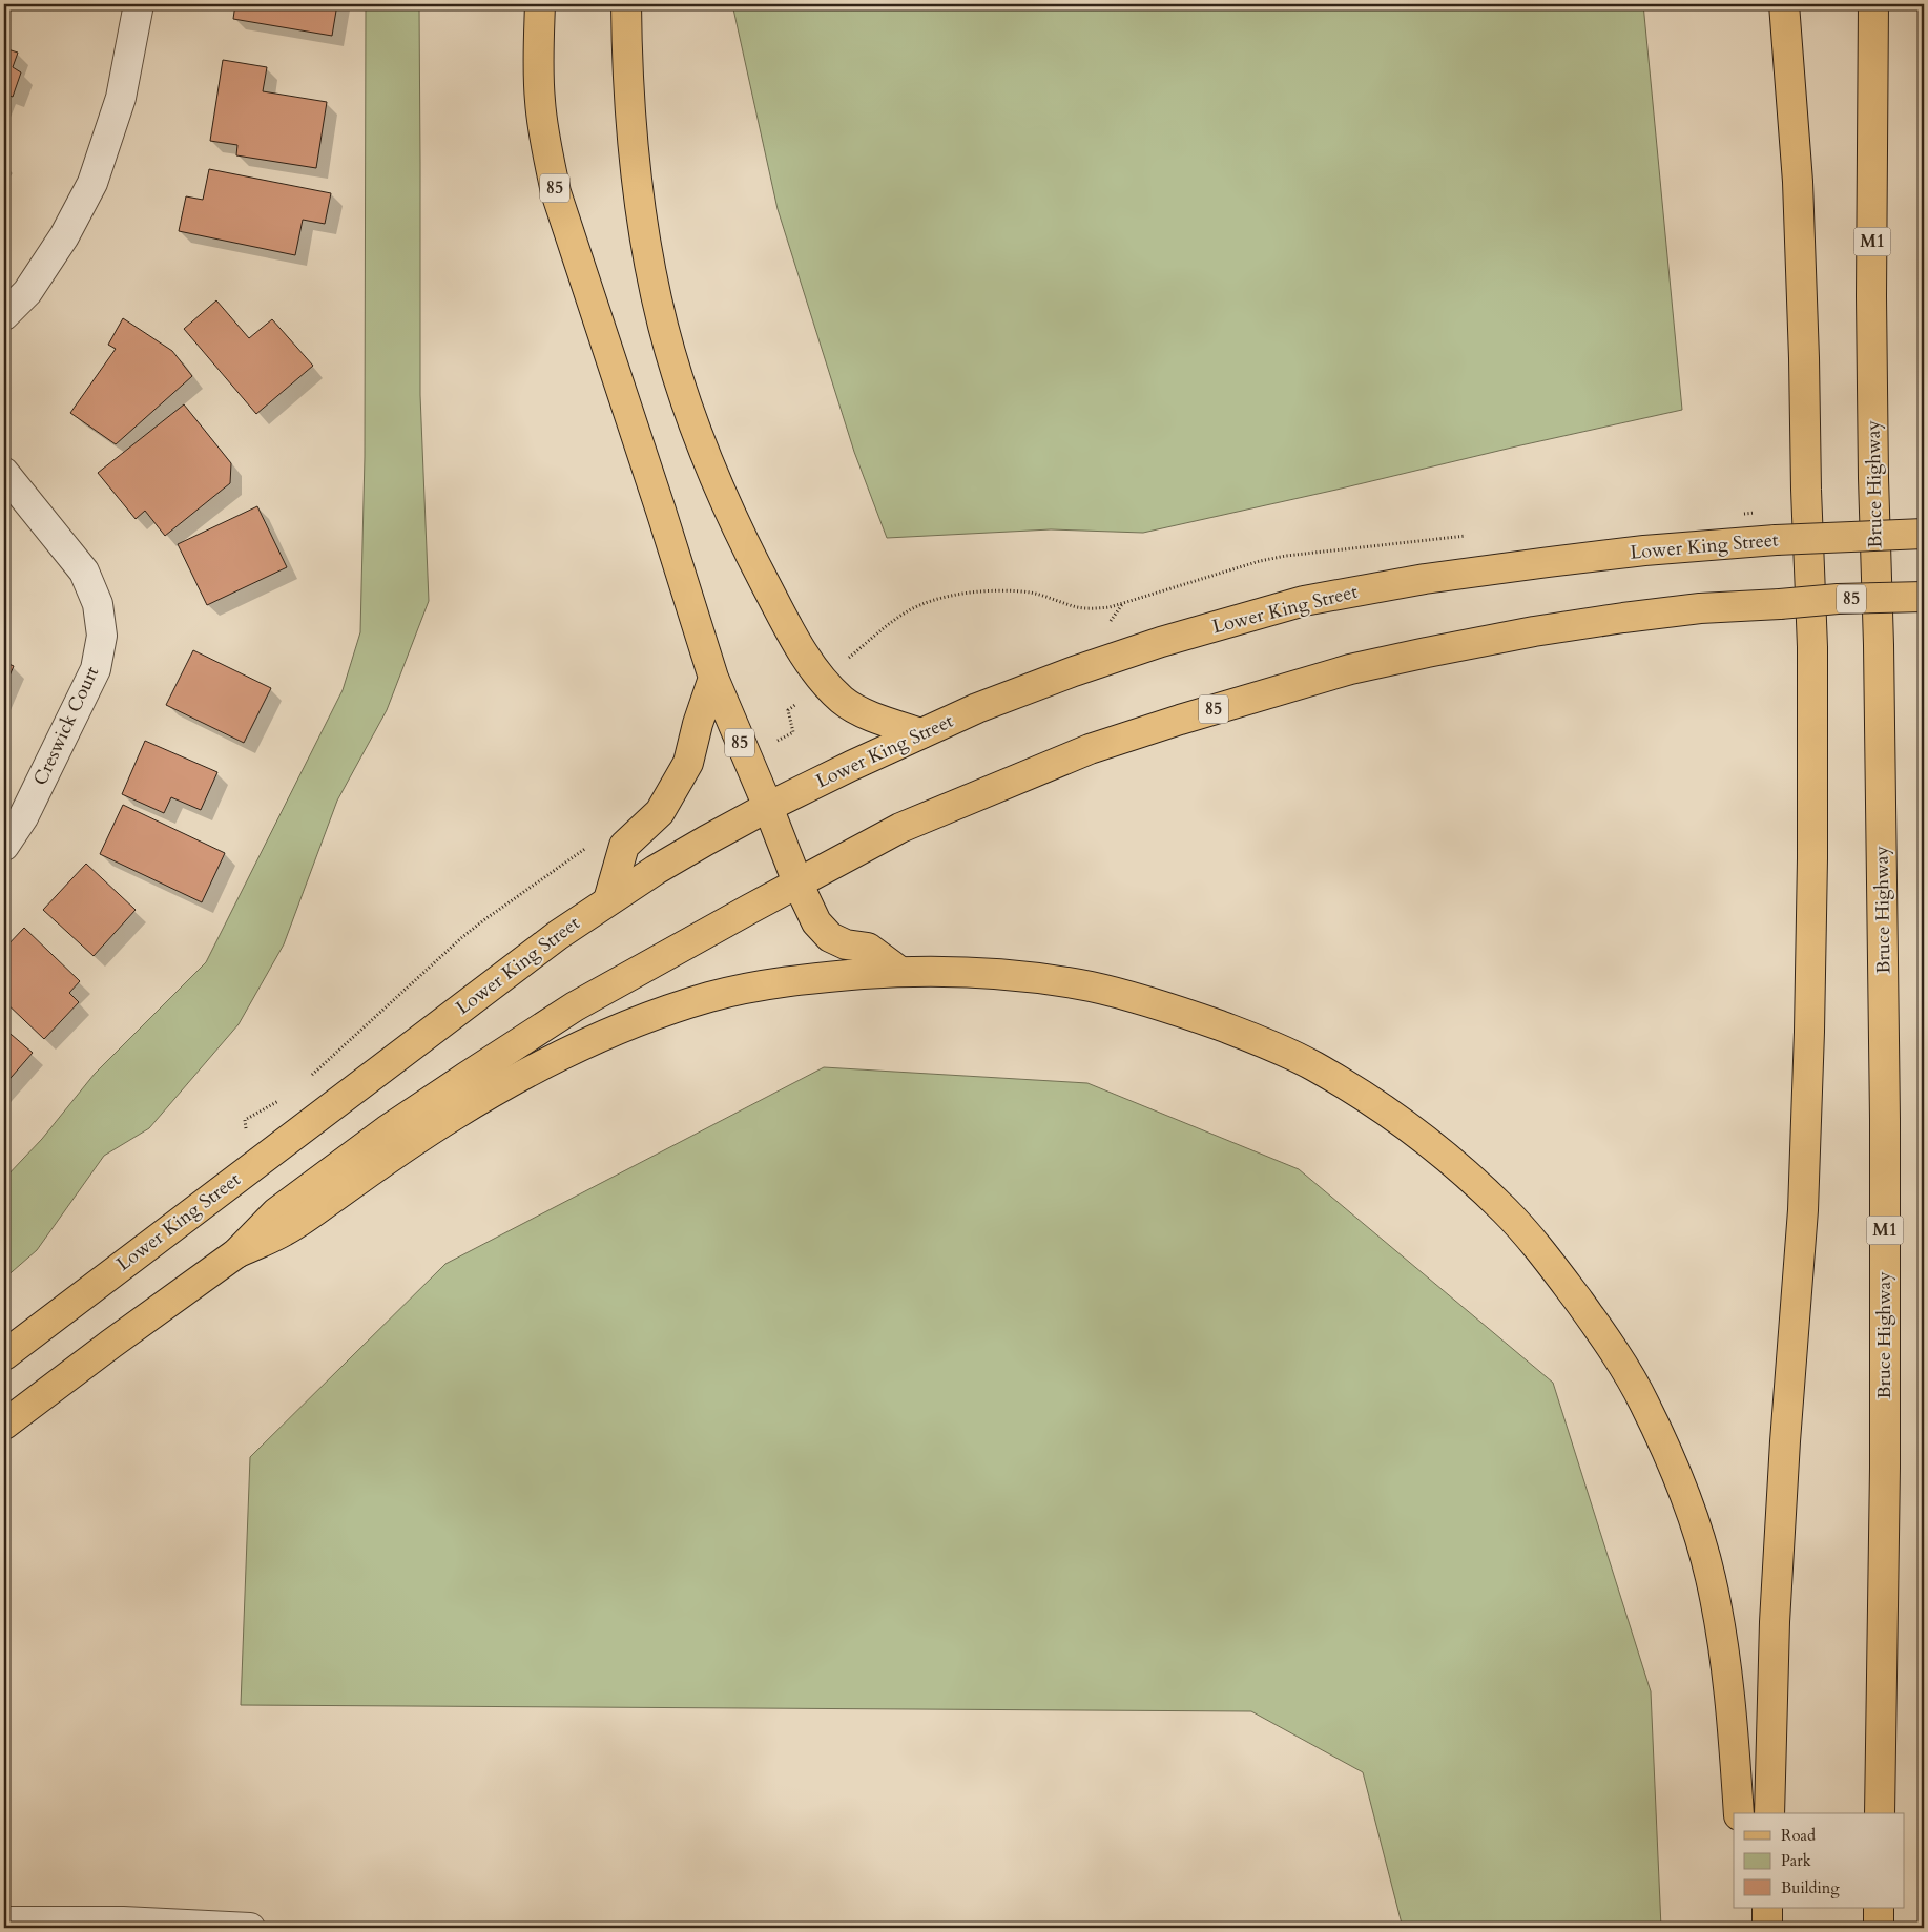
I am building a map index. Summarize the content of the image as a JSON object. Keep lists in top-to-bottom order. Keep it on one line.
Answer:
{"streets":{"main road":["85","M1","Bruce Highway","Lower King Street"],"street":["Creswick Court"]},"crossings":[["85","Lower King Street"]],"legend":["Road","Park","Building"]}
